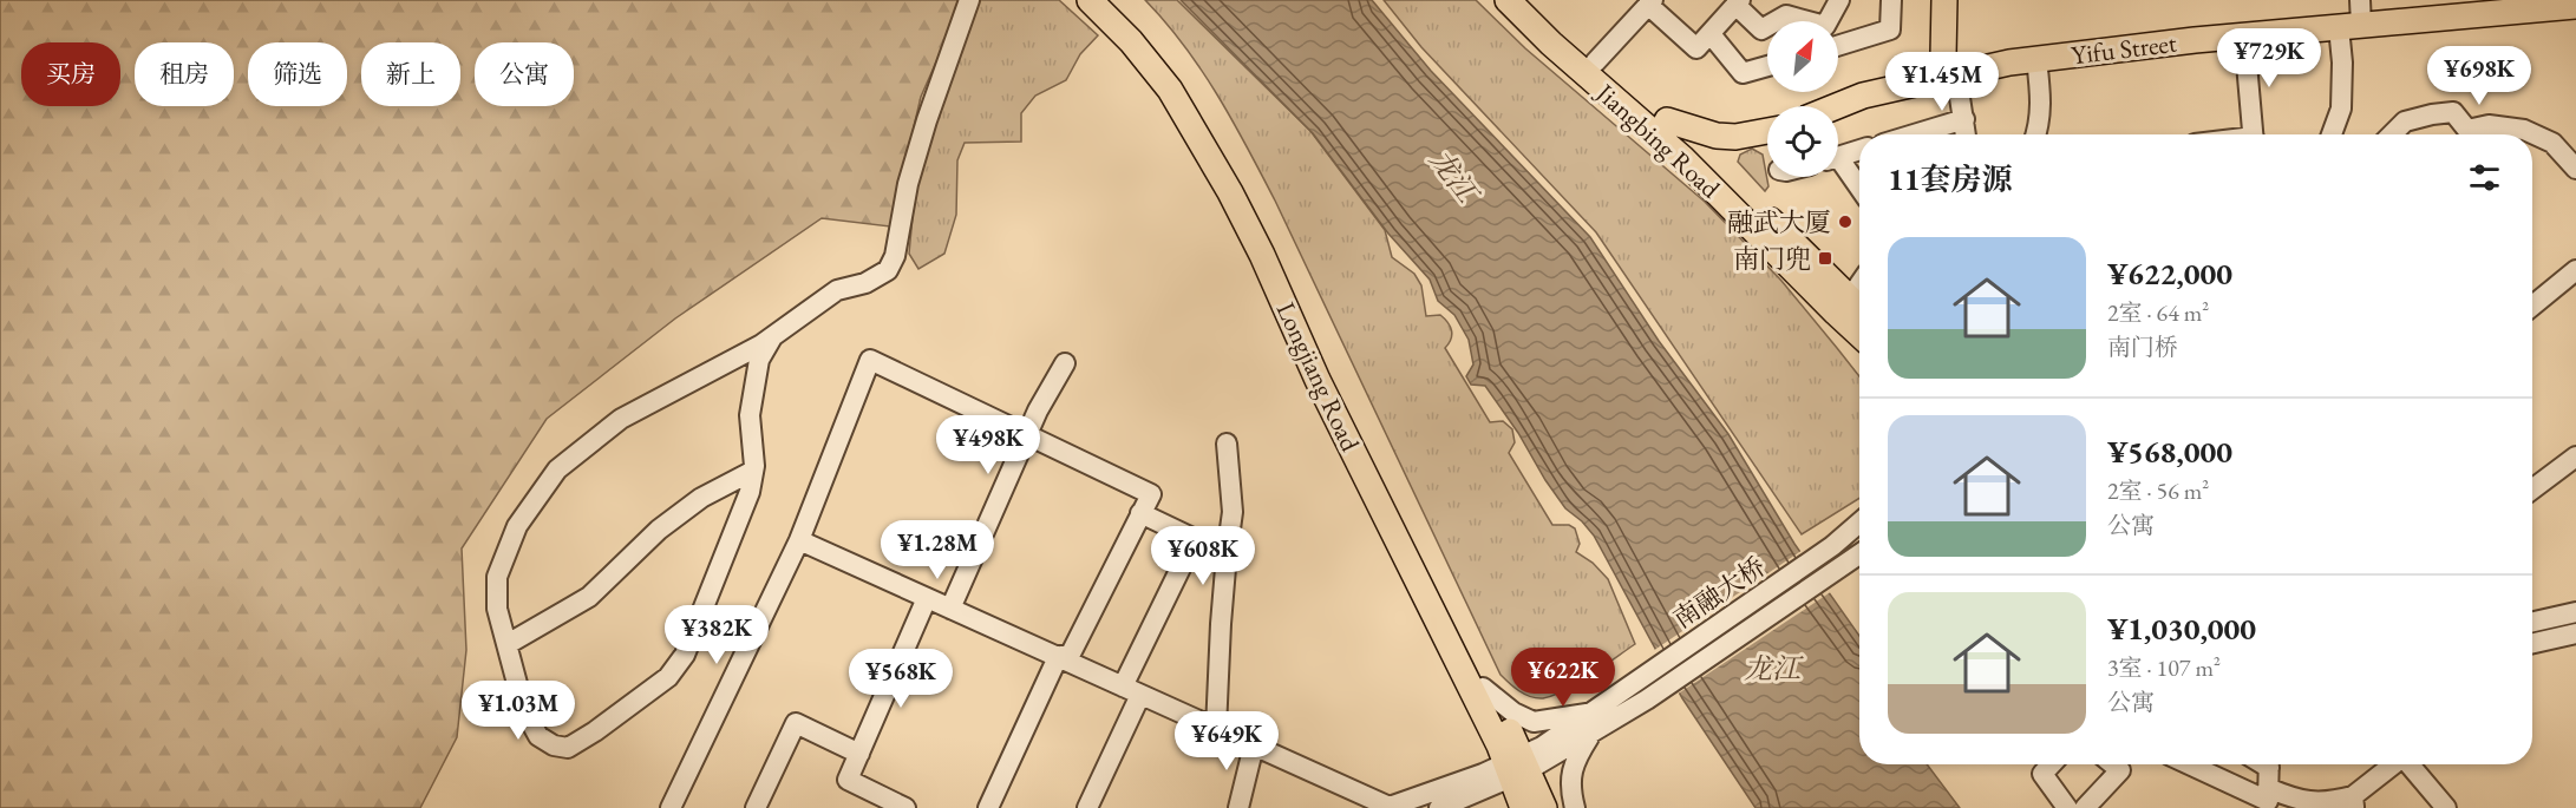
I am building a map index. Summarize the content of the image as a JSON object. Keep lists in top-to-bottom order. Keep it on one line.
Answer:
{"streets":{"main road":["Yifu Street","Jiangbing Road","Longjiang Road"],"street":["南融大桥"]},"water":["龙江"],"places":{"other":["融武大厦"],"transit":["南门兜"]},"north":"top right","page":{"price":["¥729K","¥698K","¥1.45M","¥498K","¥1.28M","¥608K","¥382K","¥622K","¥568K","¥1.03M","¥649K"],"chip":["买房","租房","筛选","新上","公寓"],"heading":"11套房源","list":[{"name":"¥622,000","note":"2室 · 64 m² · 南门桥"},{"name":"¥568,000","note":"2室 · 56 m² · 公寓"},{"name":"¥1,030,000","note":"3室 · 107 m² · 公寓"}]}}
